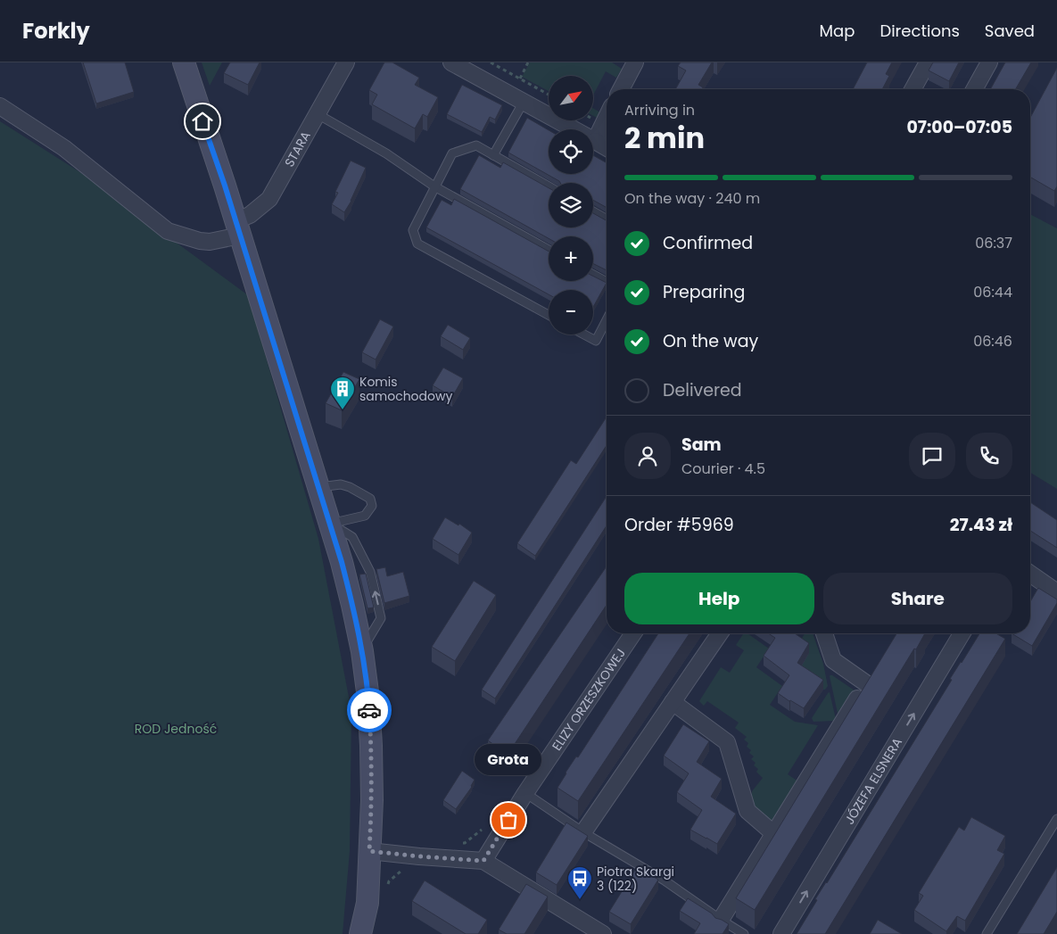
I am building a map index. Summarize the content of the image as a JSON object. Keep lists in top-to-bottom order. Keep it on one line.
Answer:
{"streets":{"street":["STARA","ELIZY ORZESZKOWEJ","JÓZEFA ELSNERA"]},"parks":["ROD Jedność"],"places":{"building":["Komis samochodowy"],"other":["Grota"],"bus stop":["Piotra Skargi 3 (122)"]},"north":"top right","page":{"header":"Forkly","nav":["Map","Directions","Saved"],"map_buttons":["+","−"],"heading":["2 min","Arriving in","07:00–07:05"],"panel":["Sam","Courier · 4.5","Order #5969","27.43 zł"],"bar":"On the way · 240 m","list":[["Confirmed","06:37"],["Preparing","06:44"],["On the way","06:46"],"Delivered"],"buttons":["Help","Share"],"bubble":"Grota"}}
